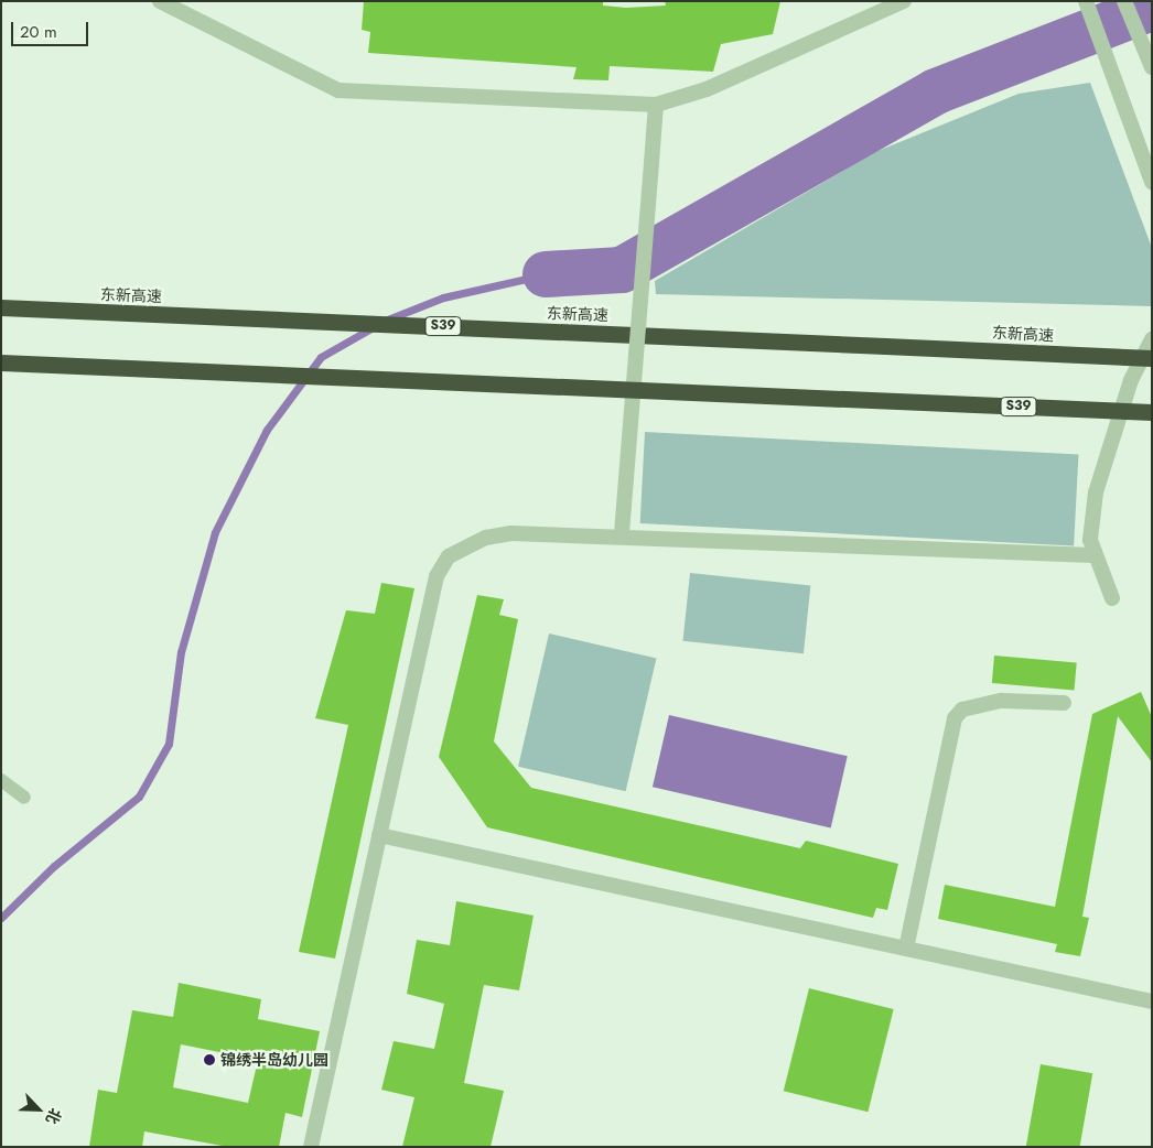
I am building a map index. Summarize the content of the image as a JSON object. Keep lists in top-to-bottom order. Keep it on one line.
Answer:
{"streets":{"highway":["东新高速","S39"]},"places":["锦绣半岛幼儿园"],"scale_bar":"20 m","north":"bottom right"}
